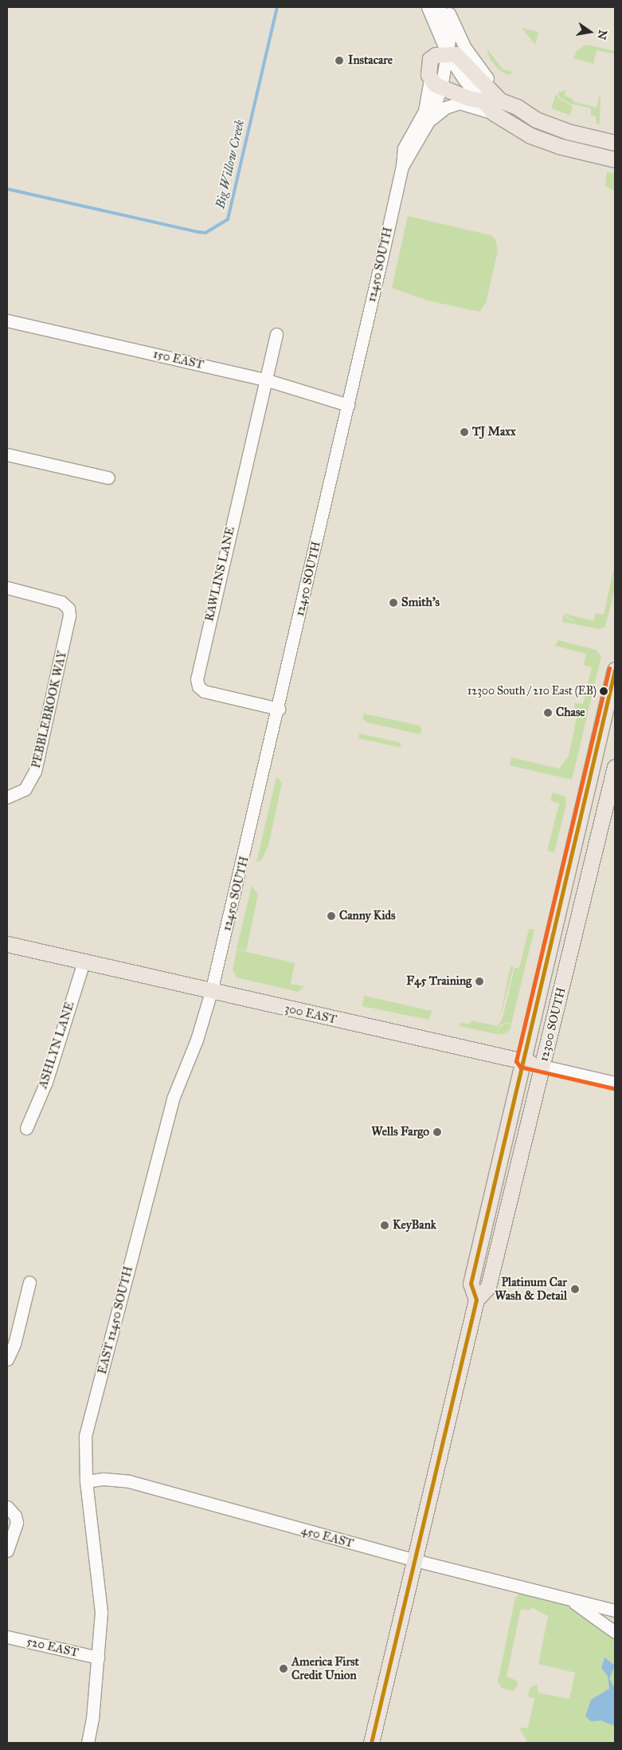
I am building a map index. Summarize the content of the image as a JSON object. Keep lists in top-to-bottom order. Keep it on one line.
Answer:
{"streets":{"main road":["300 EAST","12300 SOUTH"],"street":["12450 SOUTH","150 EAST","RAWLINS LANE","PEBBLEBROOK WAY","ASHLYN LANE","EAST 12450 SOUTH","450 EAST","520 EAST"]},"crossings":[["12450 SOUTH","150 EAST"],["12450 SOUTH","RAWLINS LANE"],["12450 SOUTH","300 EAST"],["12450 SOUTH","EAST 12450 SOUTH"],["150 EAST","RAWLINS LANE"],["300 EAST","12300 SOUTH"],["300 EAST","ASHLYN LANE"],["300 EAST","EAST 12450 SOUTH"],["12300 SOUTH","450 EAST"],["EAST 12450 SOUTH","450 EAST"],["EAST 12450 SOUTH","520 EAST"]],"water":["Big Willow Creek"],"places":["Instacare","TJ Maxx","Smith's","12300 South / 210 East (EB)","Chase","Canny Kids","F45 Training","Wells Fargo","KeyBank","Platinum Car Wash & Detail","America First Credit Union"],"north":"right"}
